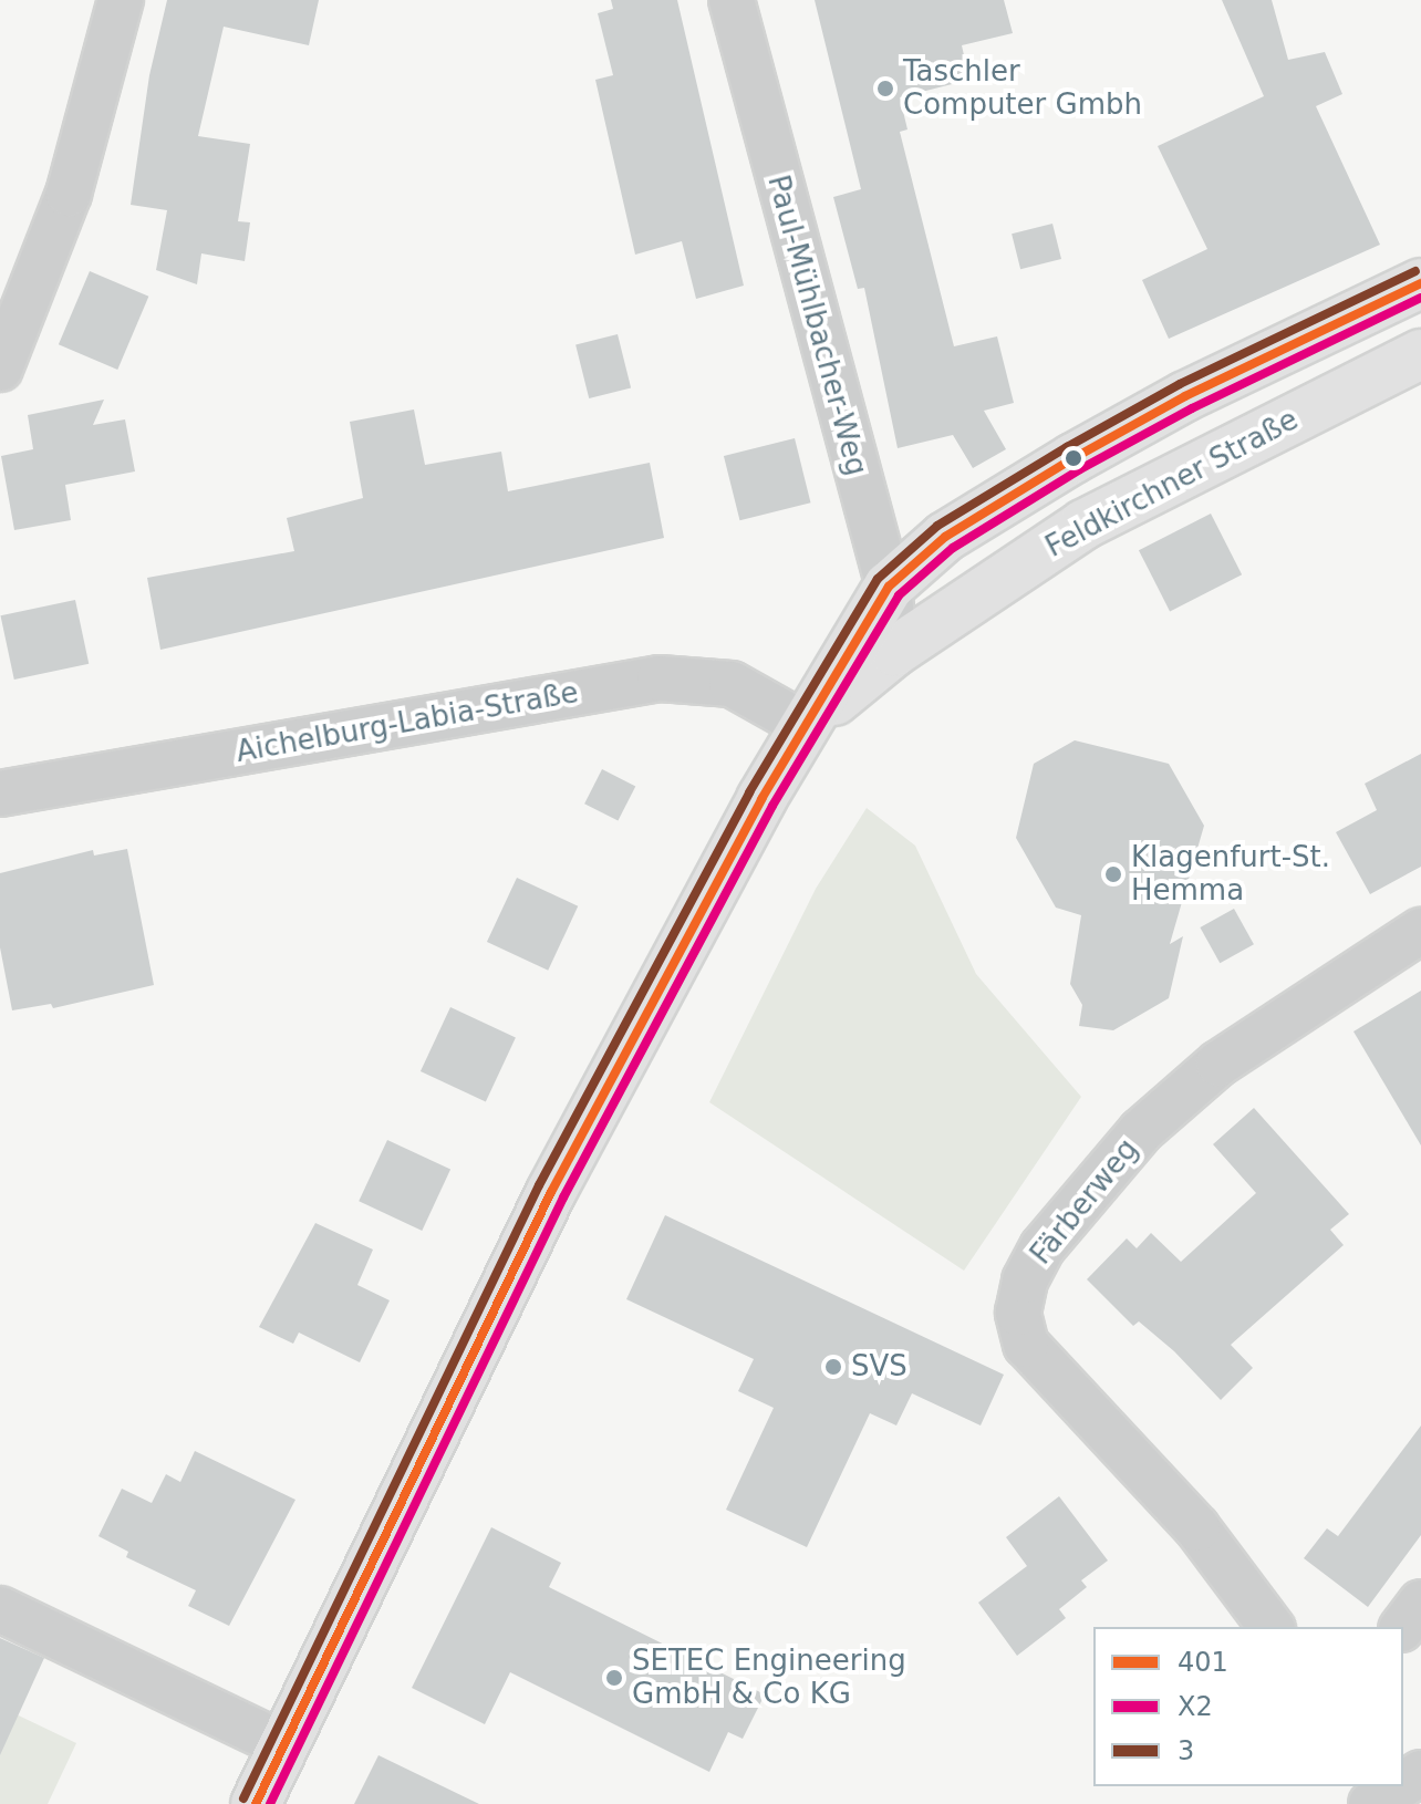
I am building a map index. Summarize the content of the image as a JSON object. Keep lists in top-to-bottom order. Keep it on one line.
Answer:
{"streets":{"main road":["Feldkirchner Straße"],"street":["Paul-Mühlbacher-Weg","Aichelburg-Labia-Straße","Färberweg"]},"crossings":[["Paul-Mühlbacher-Weg","Feldkirchner Straße"],["Feldkirchner Straße","Aichelburg-Labia-Straße"]],"places":["Taschler Computer Gmbh","Klagenfurt-St. Hemma","SVS","SETEC Engineering GmbH & Co KG"],"lines":["transit line 3","transit line 401","transit line X2"],"legend":["401","X2","3"]}
